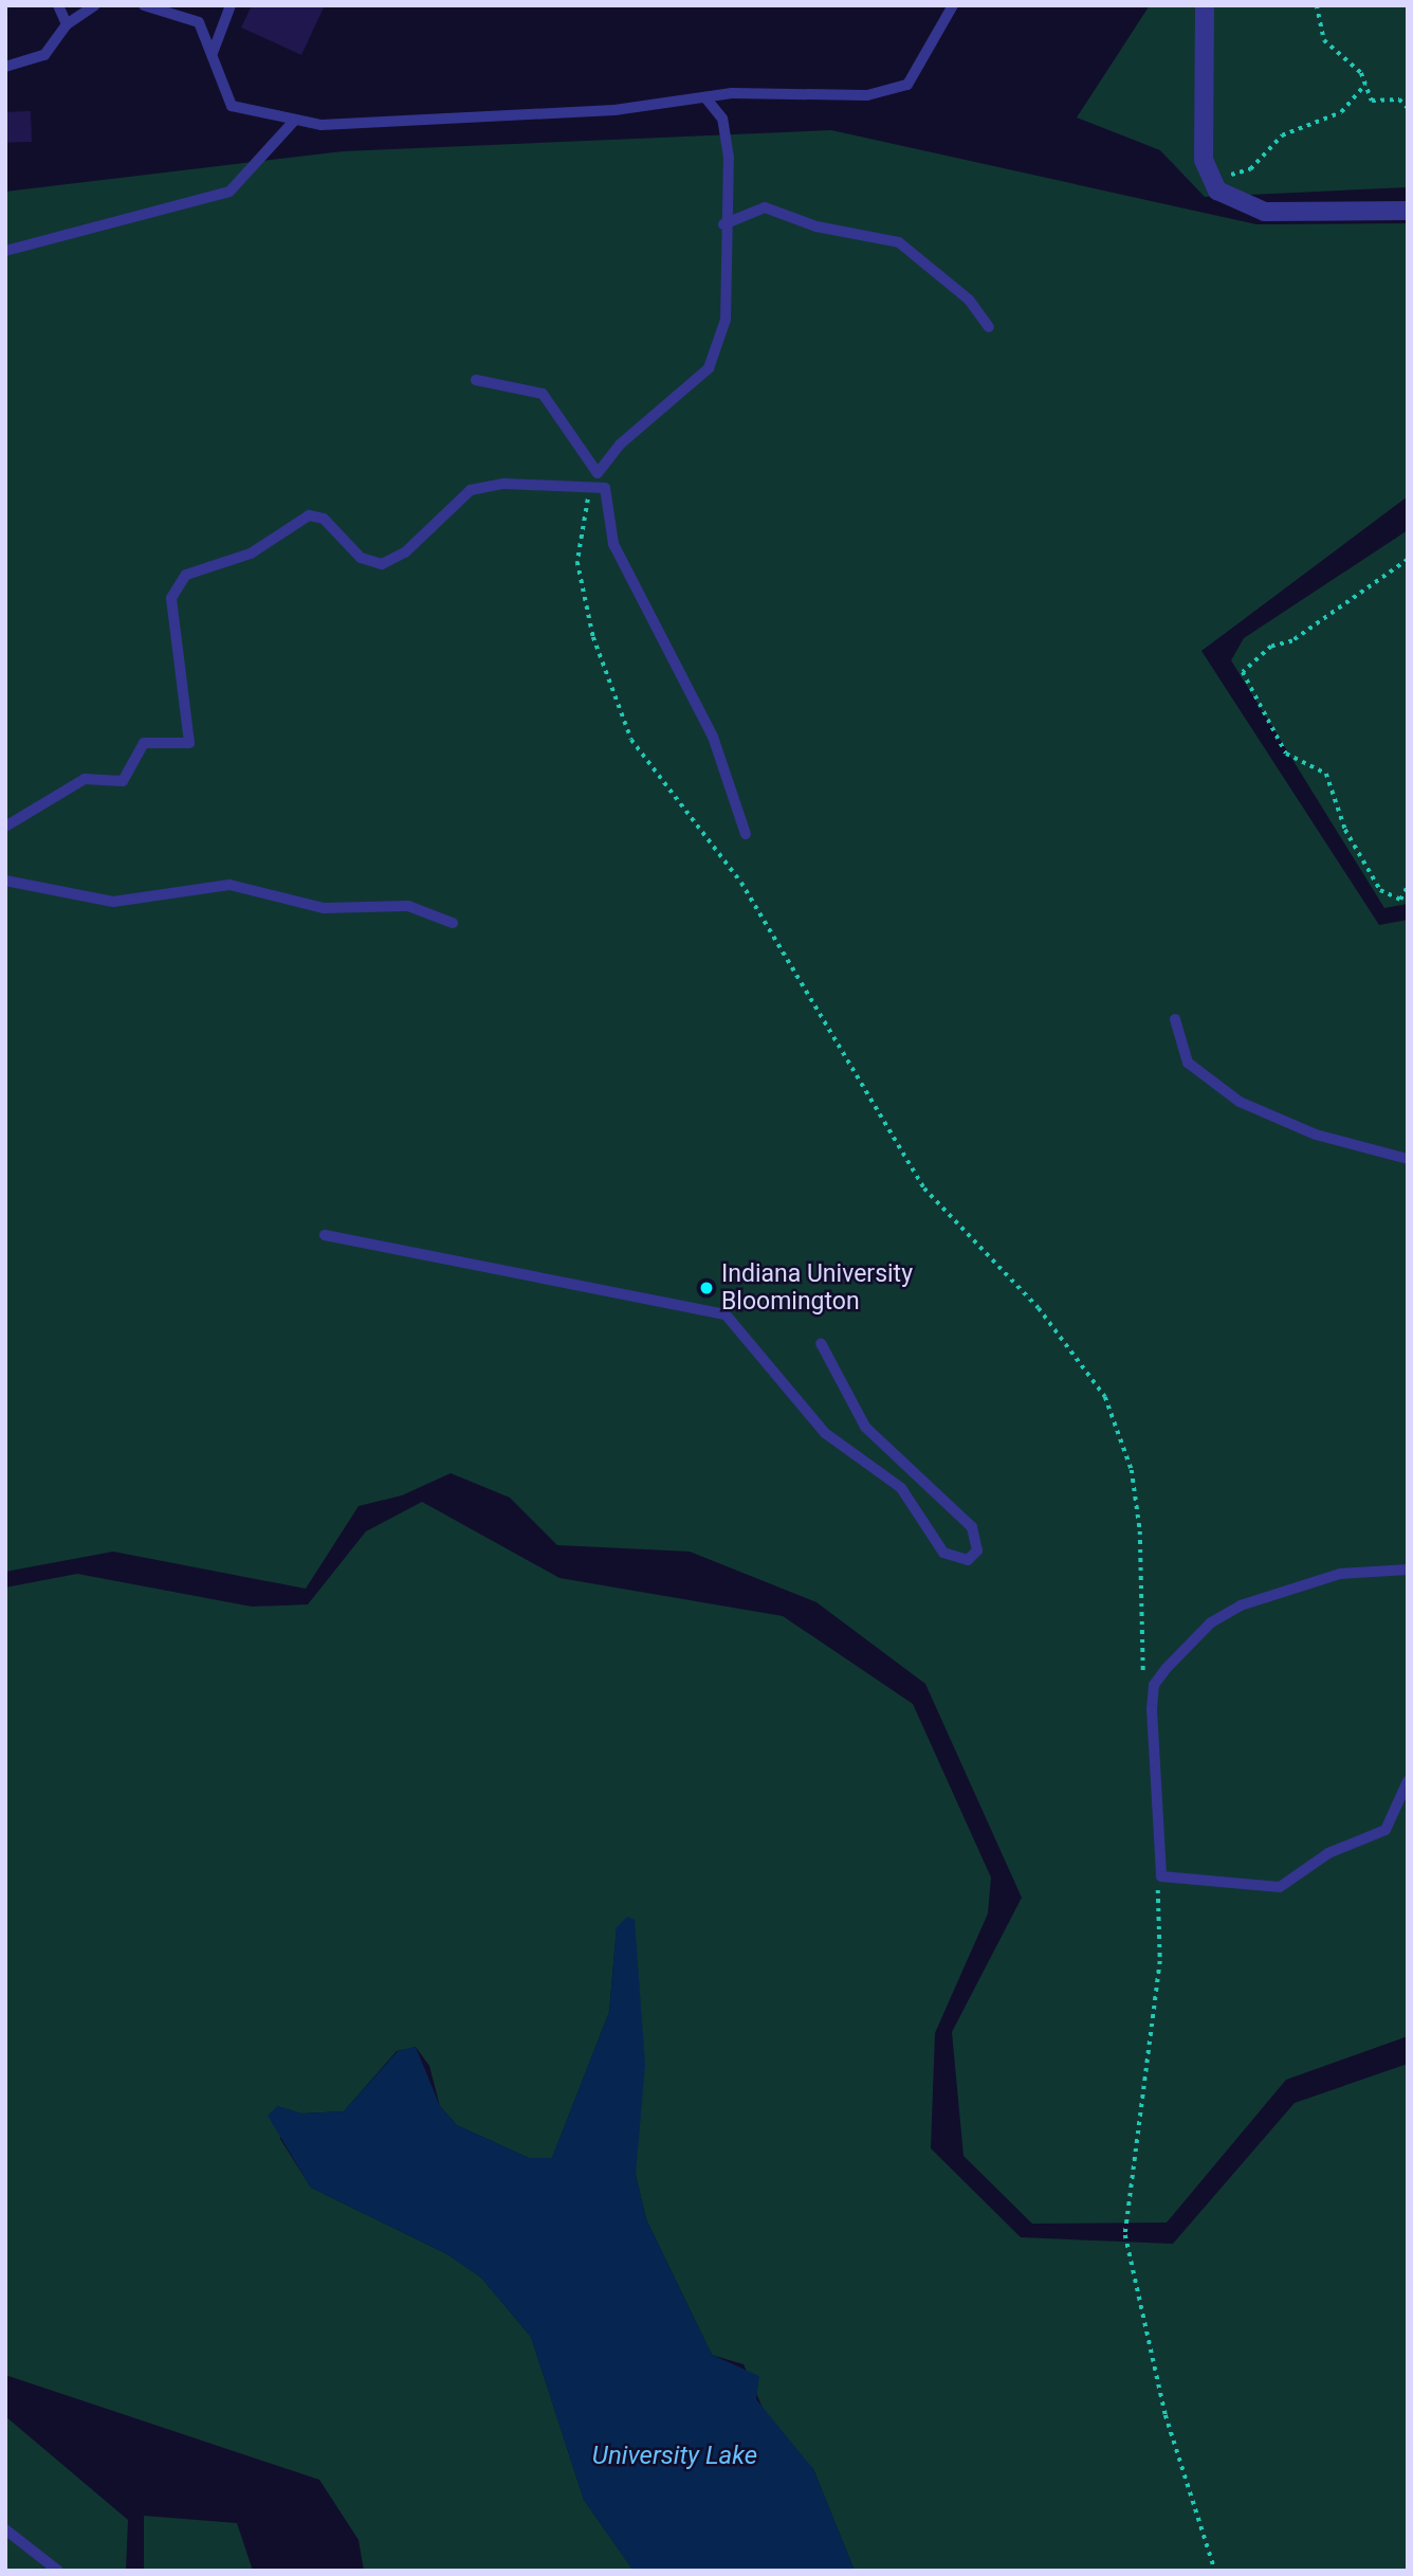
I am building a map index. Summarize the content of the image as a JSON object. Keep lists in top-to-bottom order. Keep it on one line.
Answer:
{"water":["University Lake"],"places":["Indiana University Bloomington"]}
